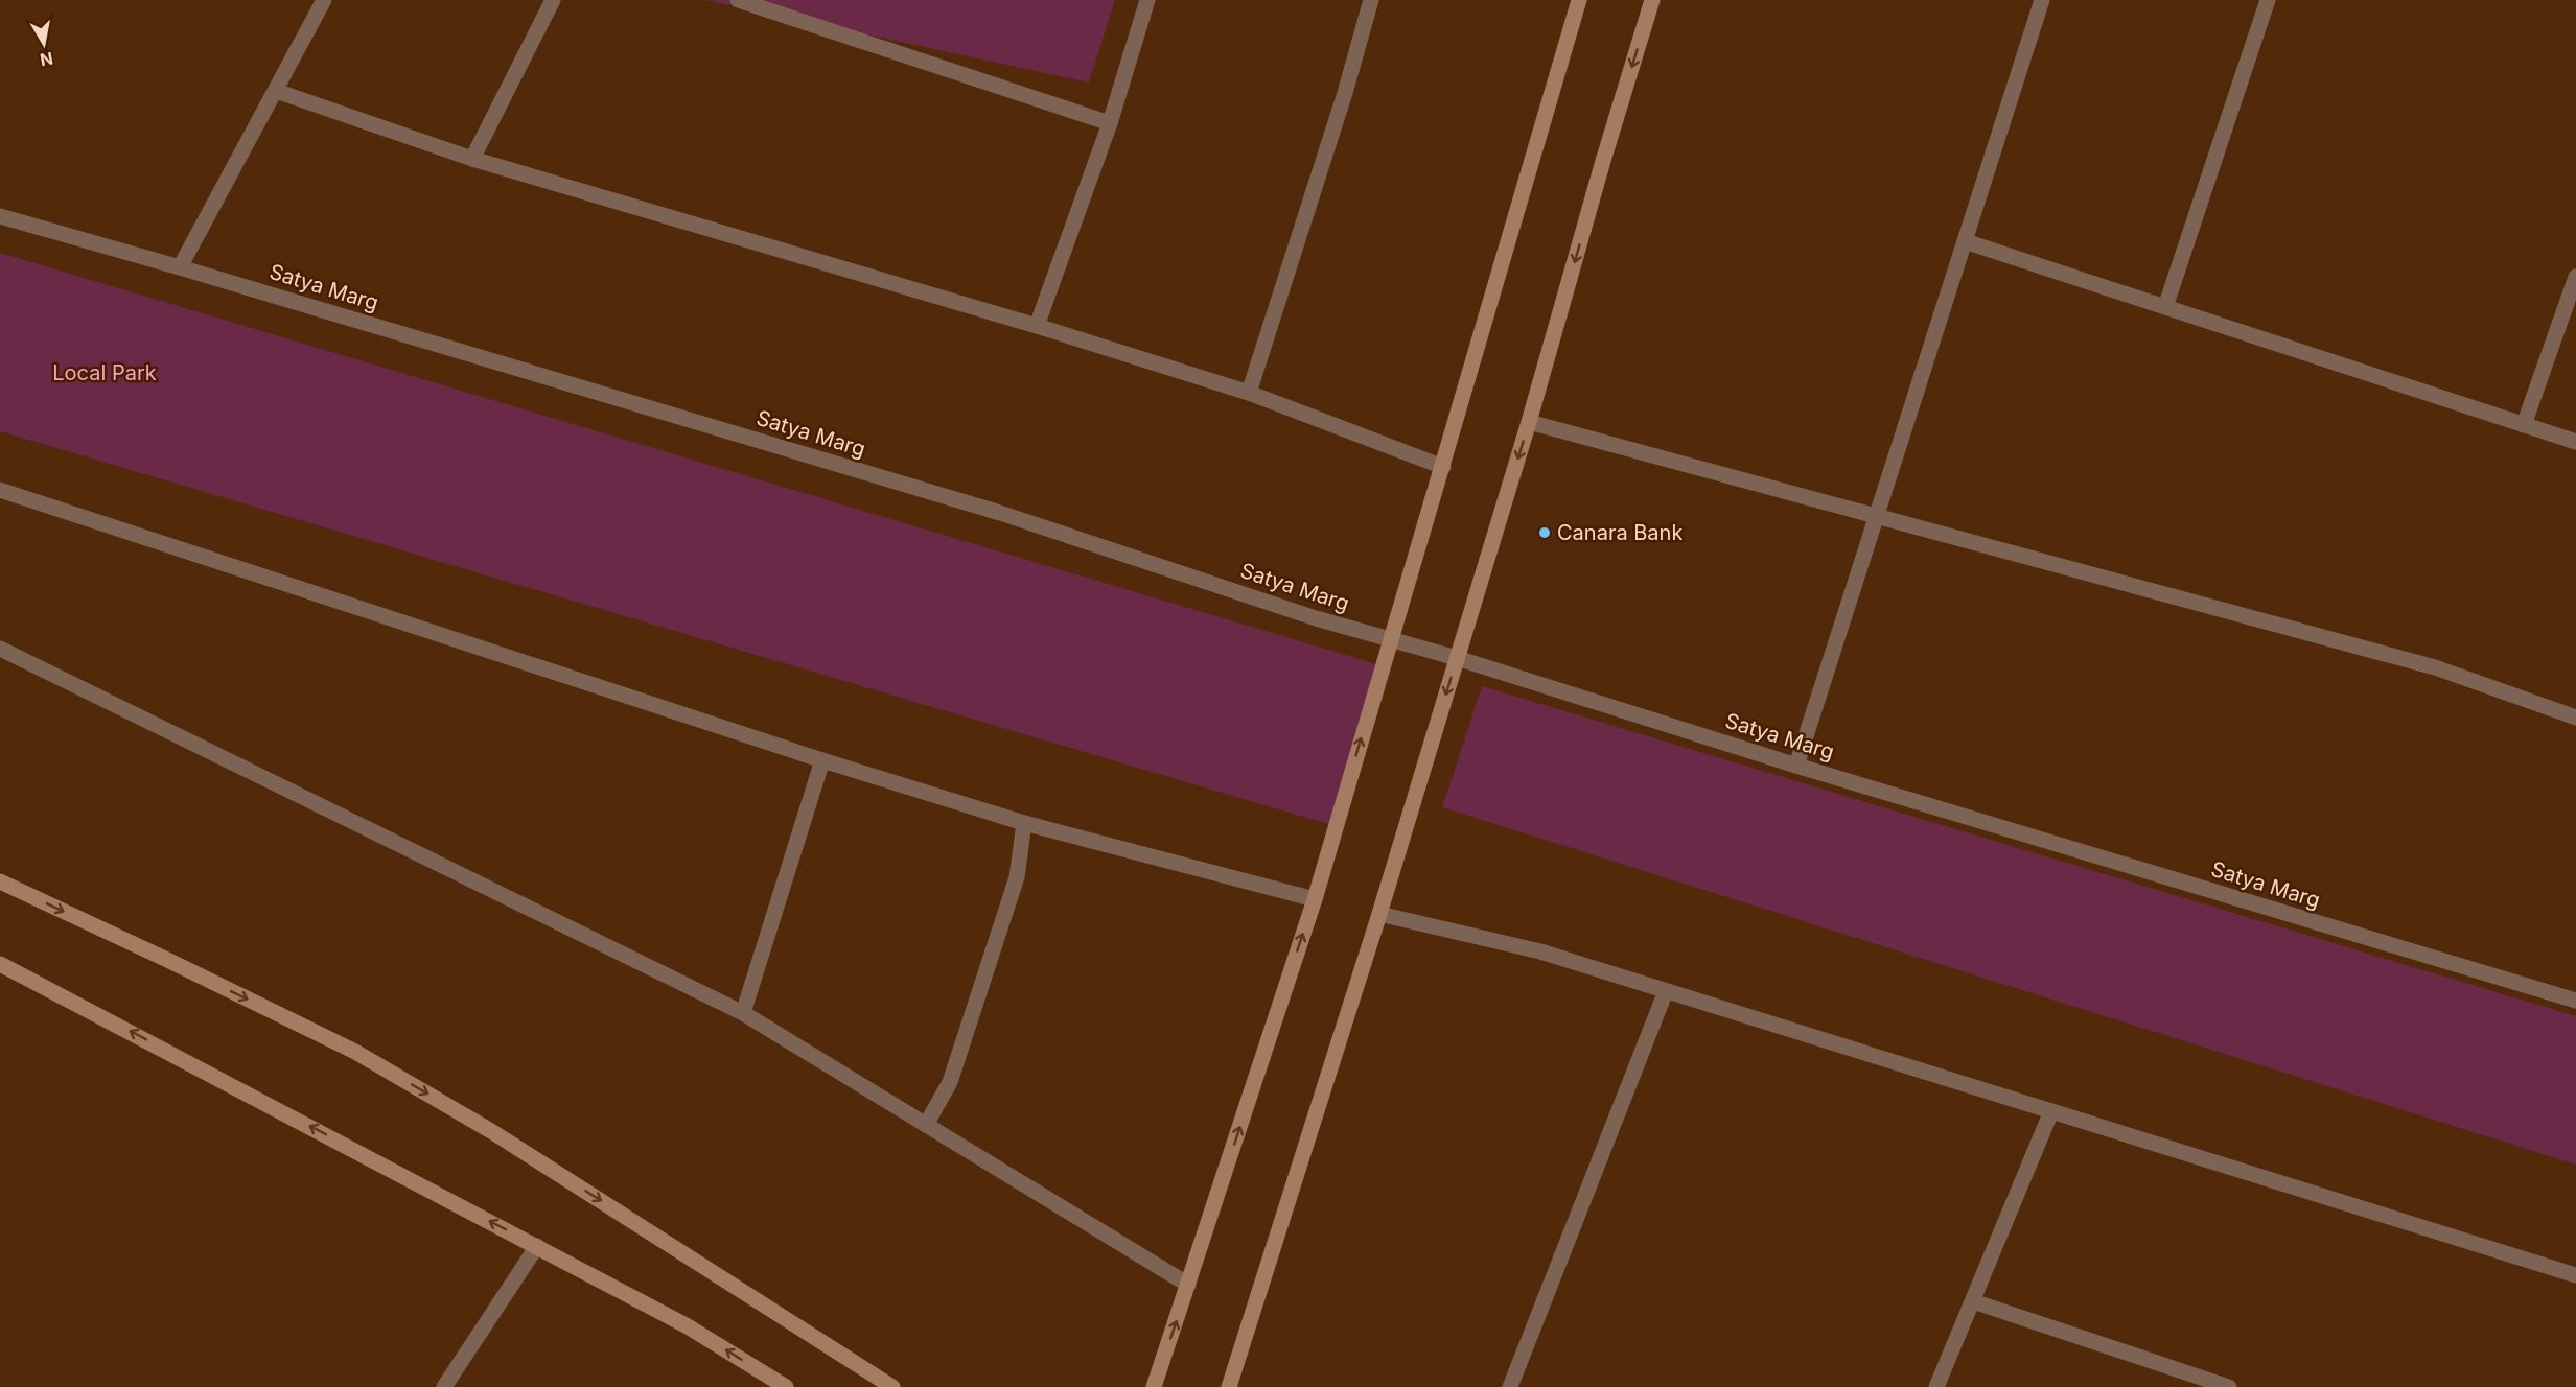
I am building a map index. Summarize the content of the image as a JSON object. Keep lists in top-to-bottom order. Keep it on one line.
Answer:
{"streets":{"street":["Satya Marg"]},"parks":["Local Park"],"places":["Canara Bank"],"north":"bottom"}
